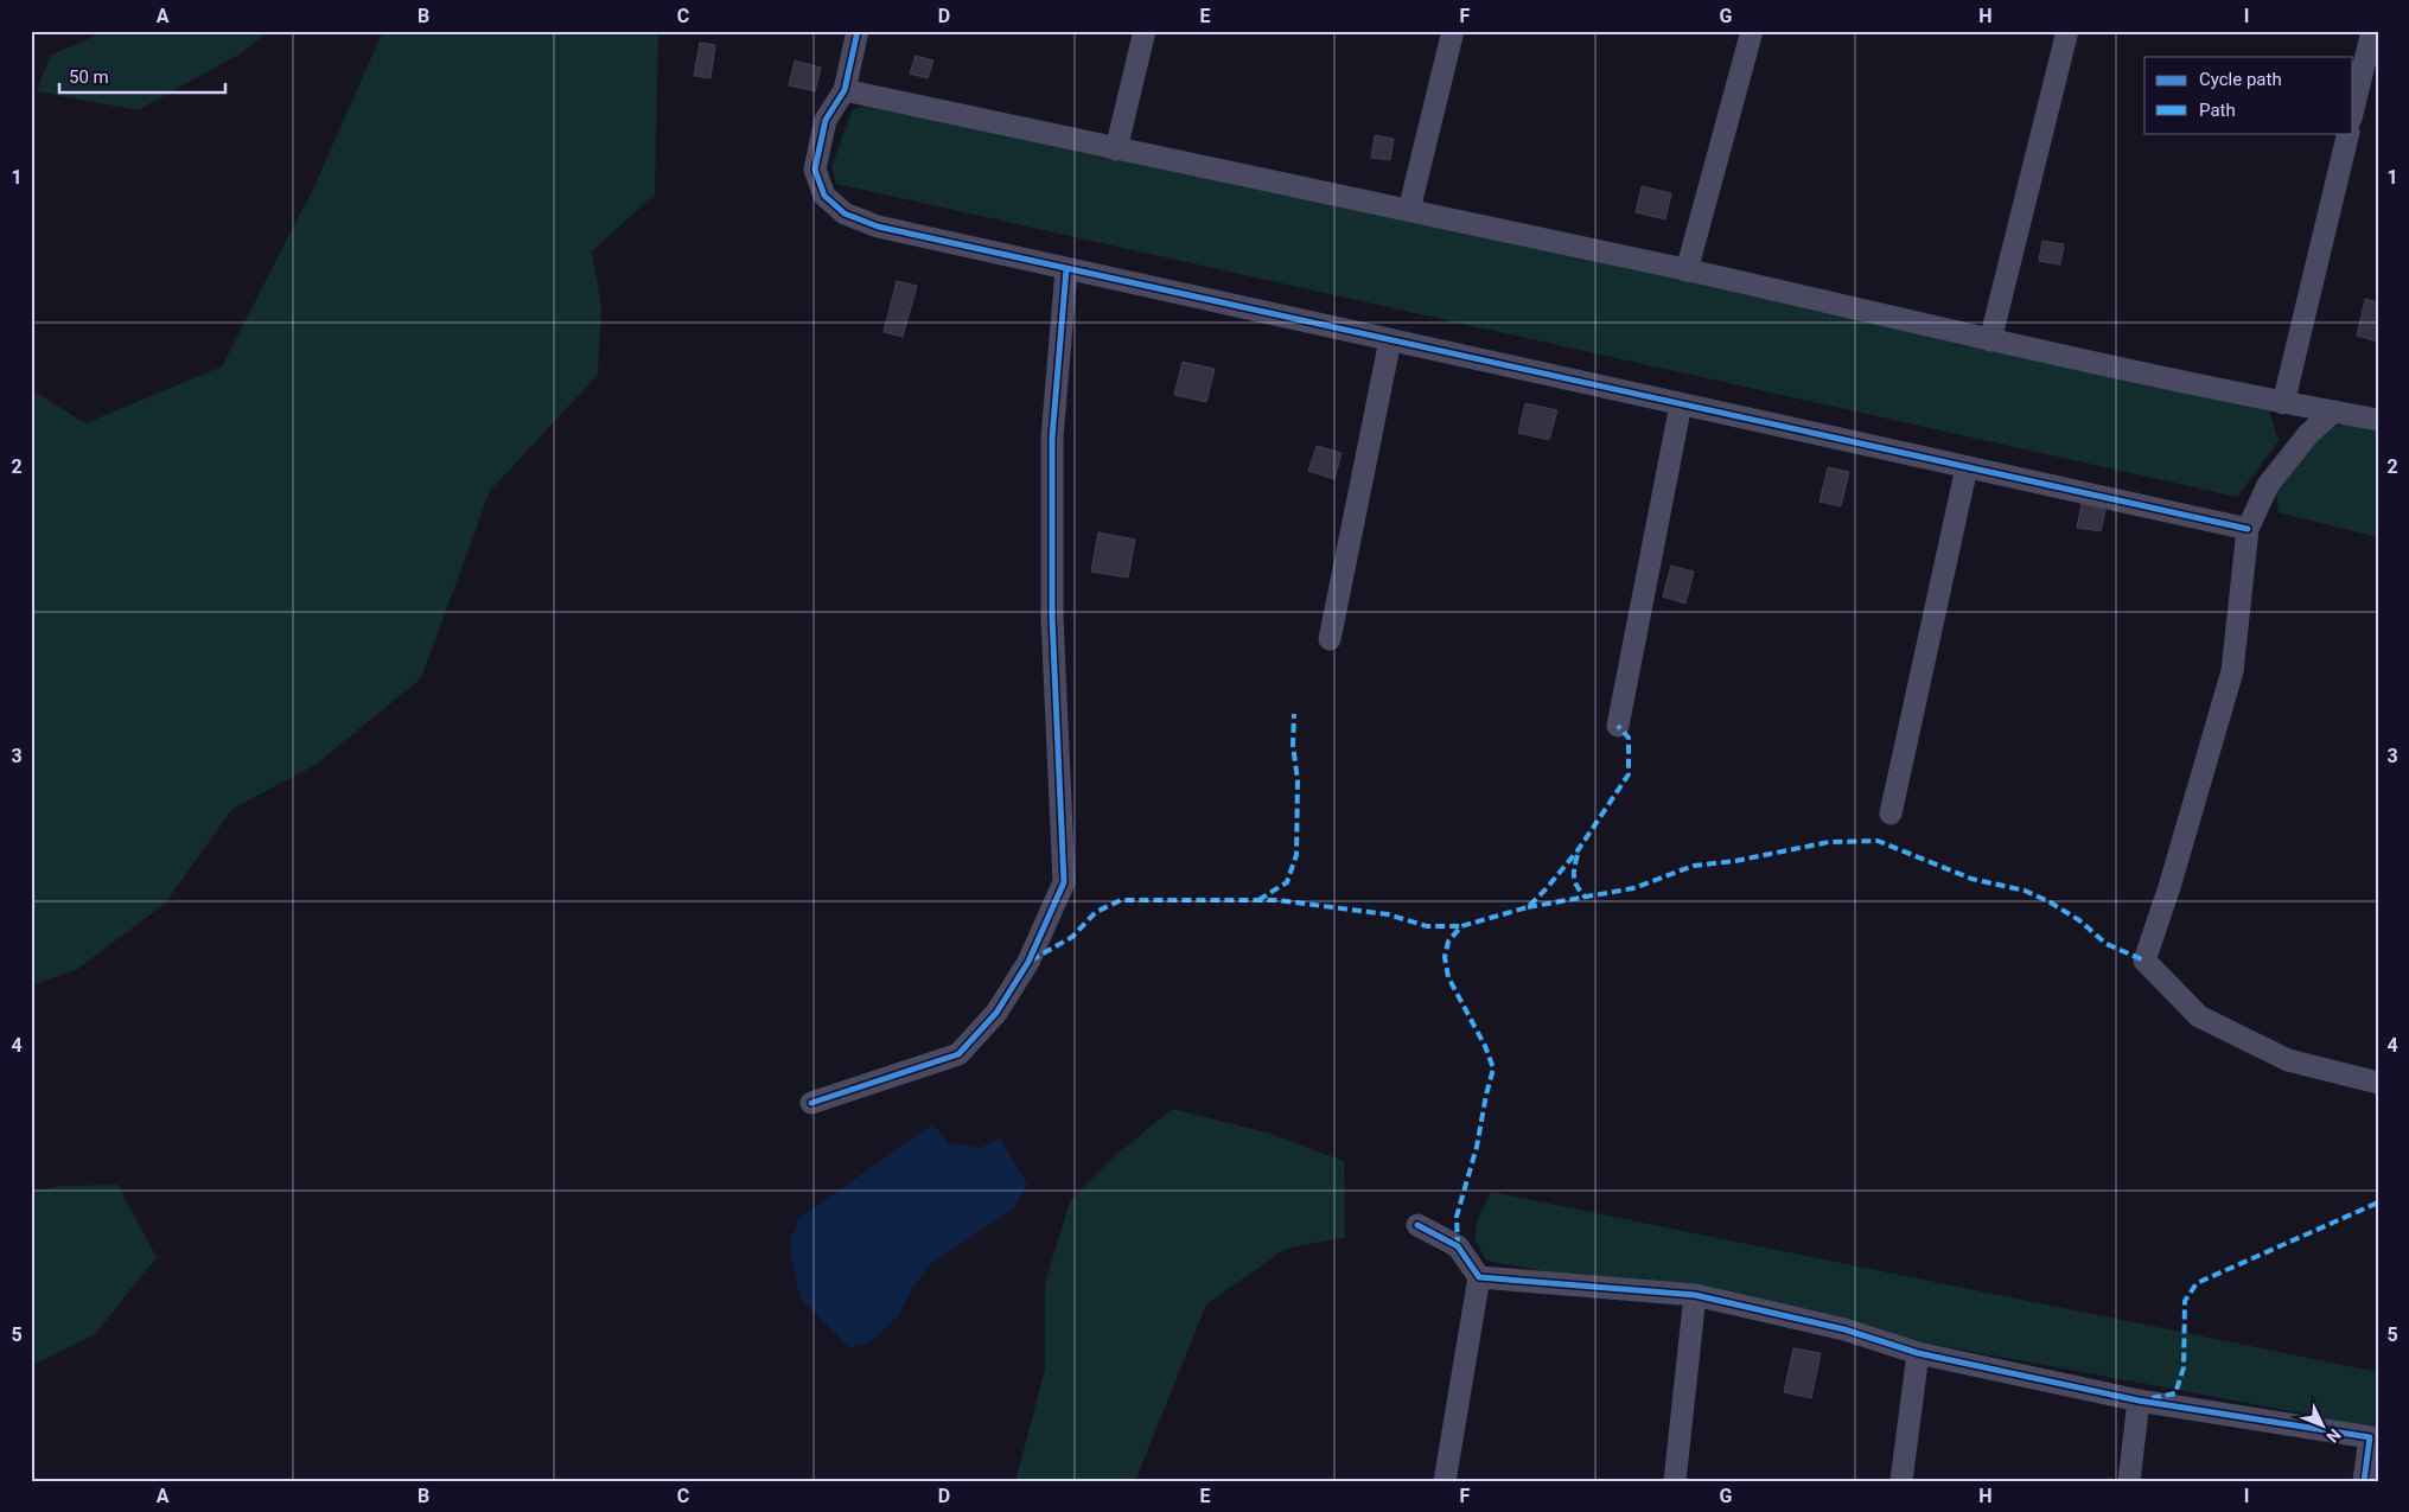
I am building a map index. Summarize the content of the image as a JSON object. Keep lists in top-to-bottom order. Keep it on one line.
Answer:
{"legend":["Cycle path","Path"],"scale_bar":"50 m","north":"bottom right","grid":{"columns":["A","B","C","D","E","F","G","H","I"],"rows":["1","2","3","4","5"]}}
